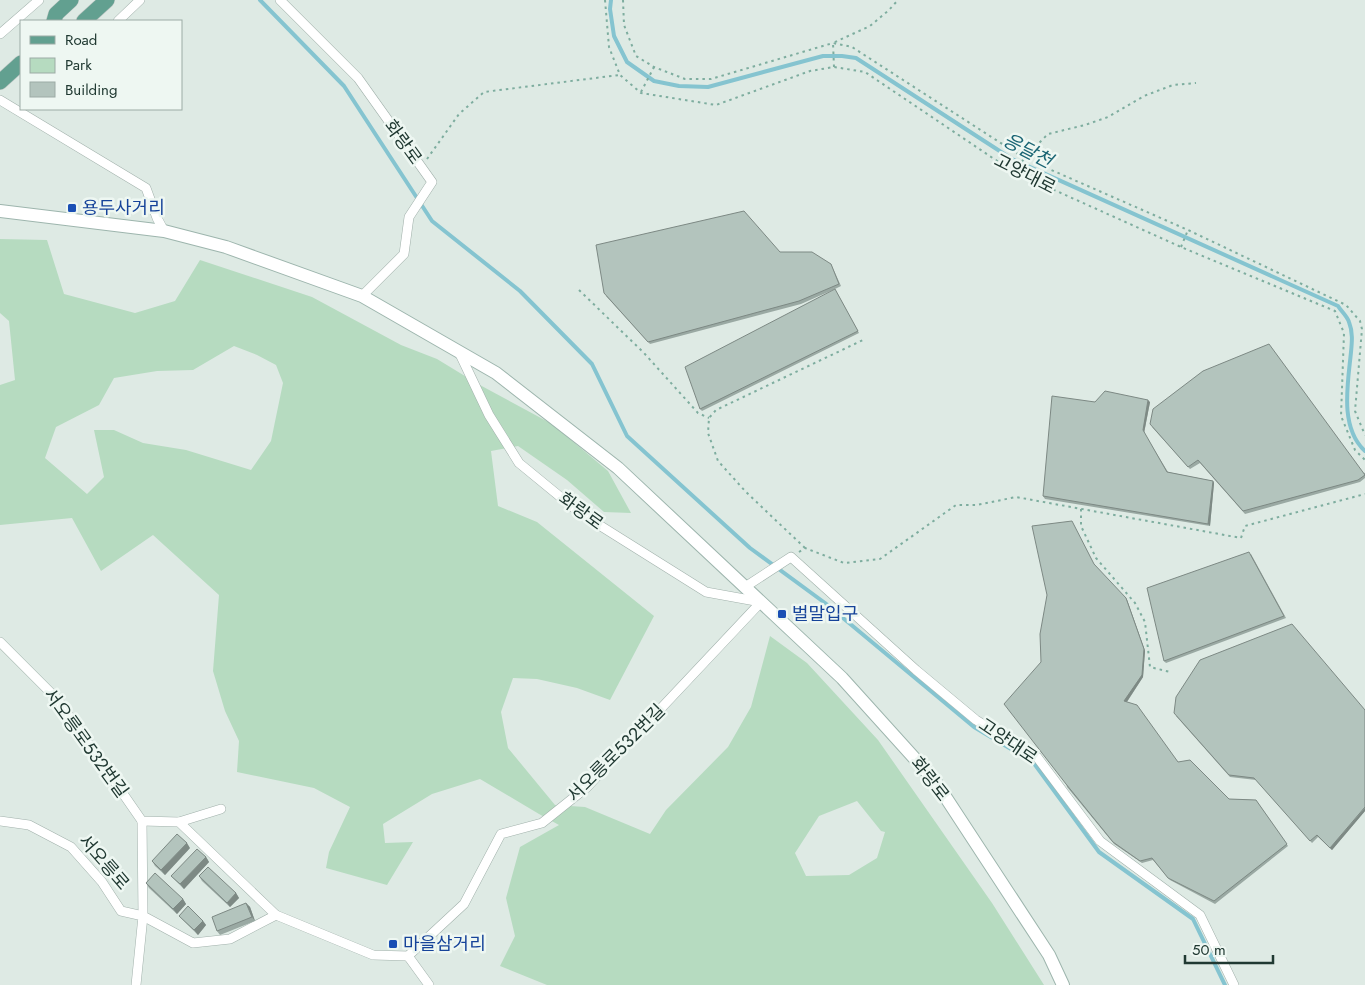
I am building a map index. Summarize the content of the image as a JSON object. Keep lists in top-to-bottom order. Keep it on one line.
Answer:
{"streets":{"main road":["화랑로"],"street":["고양대로","서오릉로532번길","서오릉로"]},"crossings":[["화랑로","서오릉로532번길"]],"water":["응달천"],"places":{"transit":["용두사거리","벌말입구","마을삼거리"]},"legend":["Road","Park","Building"],"scale_bar":"50 m"}
